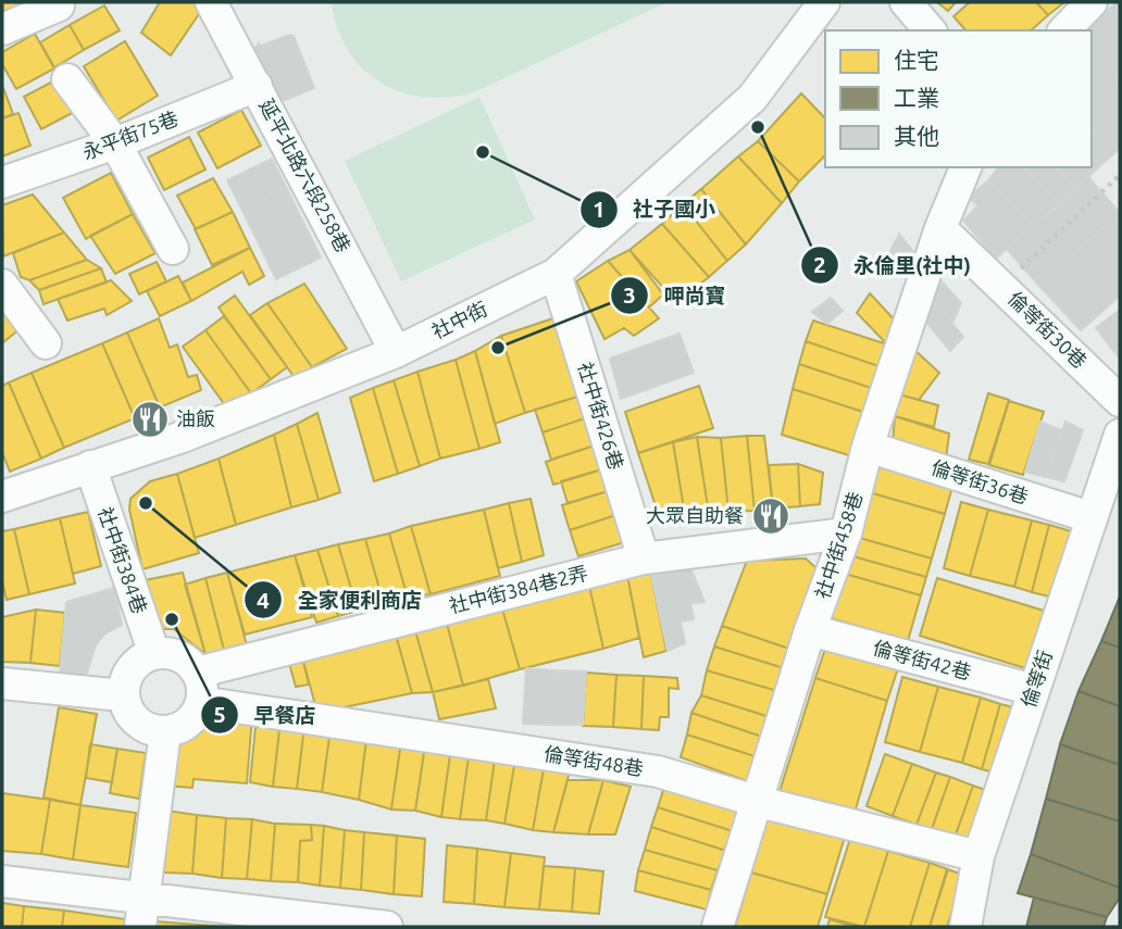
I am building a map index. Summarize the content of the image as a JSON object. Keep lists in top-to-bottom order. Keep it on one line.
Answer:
{"streets":{"street":["永平街75巷","延平北路六段258巷","社中街","倫等街30巷","社中街426巷","倫等街36巷","社中街458巷","社中街384巷","社中街384巷2弄","倫等街42巷","倫等街","倫等街48巷"]},"crossings":[["永平街75巷","延平北路六段258巷"],["延平北路六段258巷","社中街"],["社中街","社中街426巷"],["社中街","社中街384巷"],["倫等街30巷","社中街458巷"],["社中街426巷","社中街384巷2弄"],["倫等街36巷","社中街458巷"],["倫等街36巷","倫等街"],["社中街458巷","社中街384巷2弄"],["社中街458巷","倫等街42巷"],["社中街458巷","倫等街48巷"],["社中街384巷","社中街384巷2弄"],["社中街384巷","倫等街48巷"],["社中街384巷2弄","倫等街48巷"],["倫等街42巷","倫等街"],["倫等街","倫等街48巷"]],"places":{"other":["永倫里(社中)","社子國小","呷尚寶","全家便利商店","早餐店"],"restaurant":["油飯","大眾自助餐"]},"legend":["住宅","工業","其他"]}
